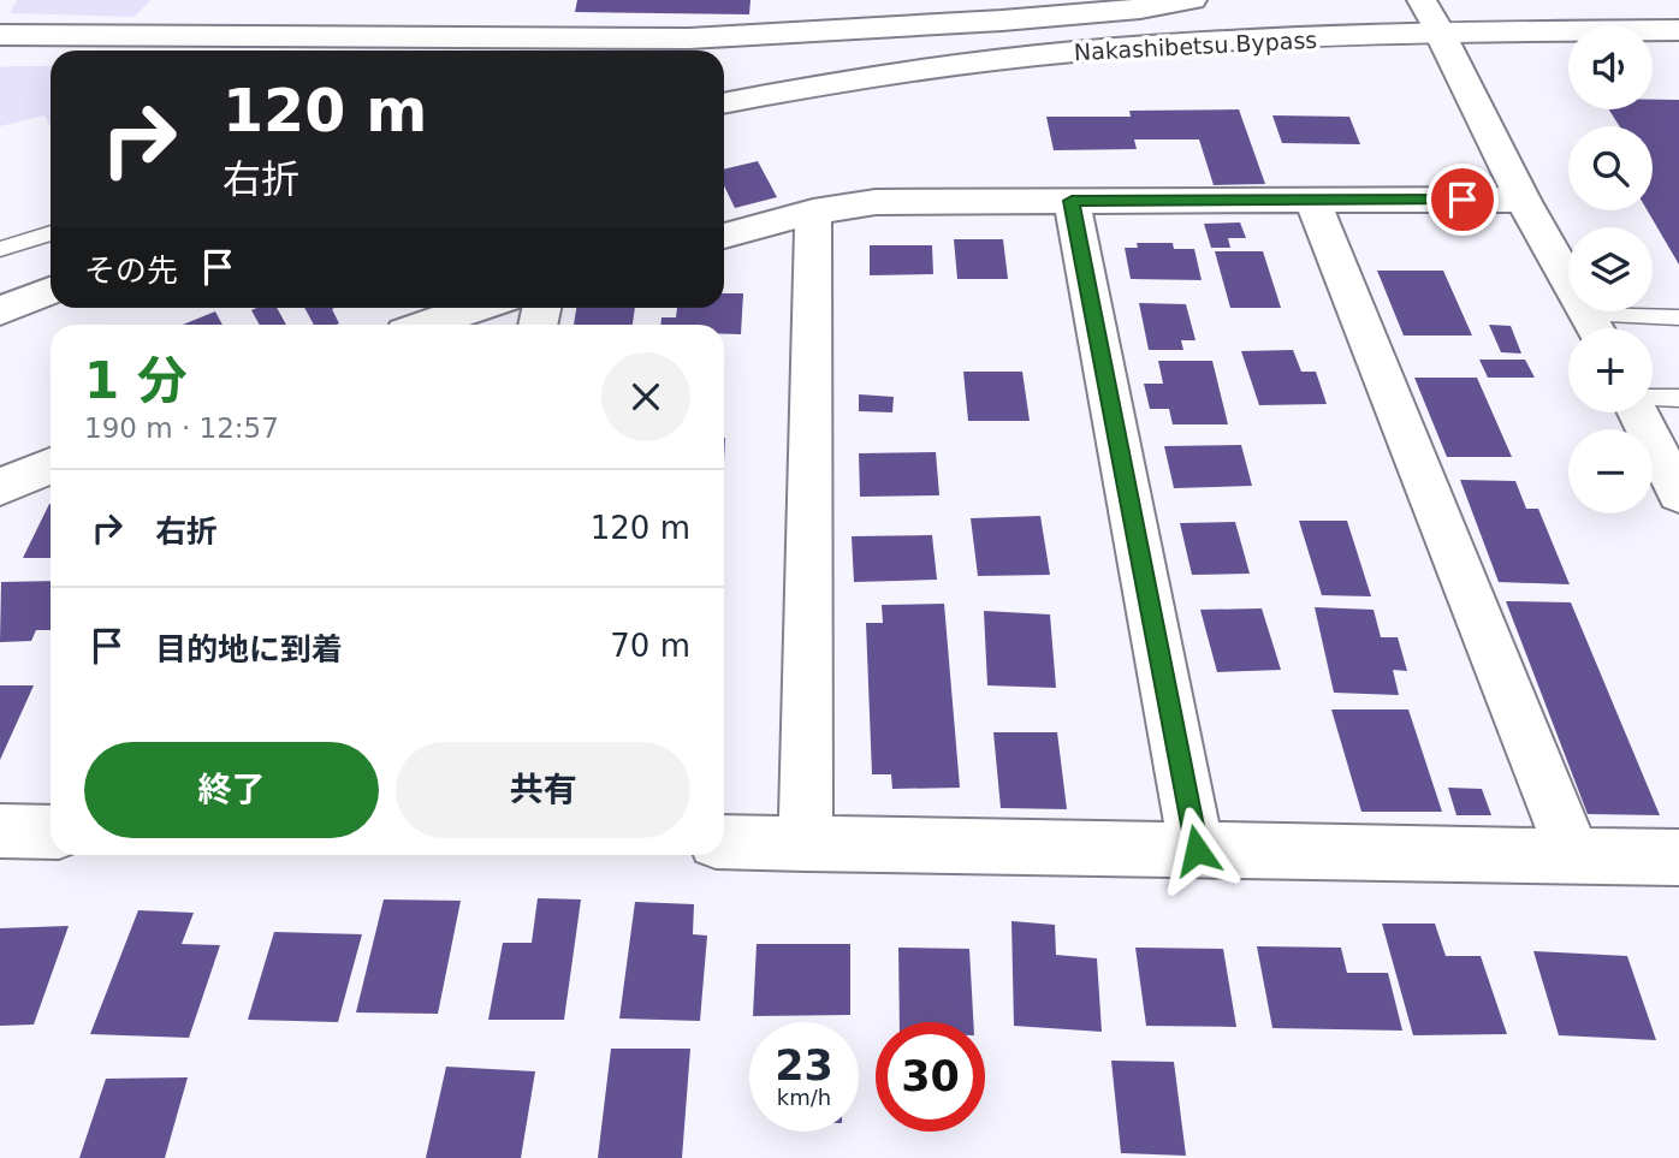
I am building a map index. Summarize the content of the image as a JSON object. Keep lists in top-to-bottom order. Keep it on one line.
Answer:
{"streets":{"main road":["Nakashibetsu Bypass"]},"page":{"map_buttons":["+","−"],"turn":["120 m","右折"],"then":"その先","heading":["1 分","190 m · 12:57"],"list":[{"name":"右折","value":"120 m"},{"name":"目的地に到着","value":"70 m"}],"buttons":["終了","共有"],"speed":"23 km/h","limit":"30"}}
